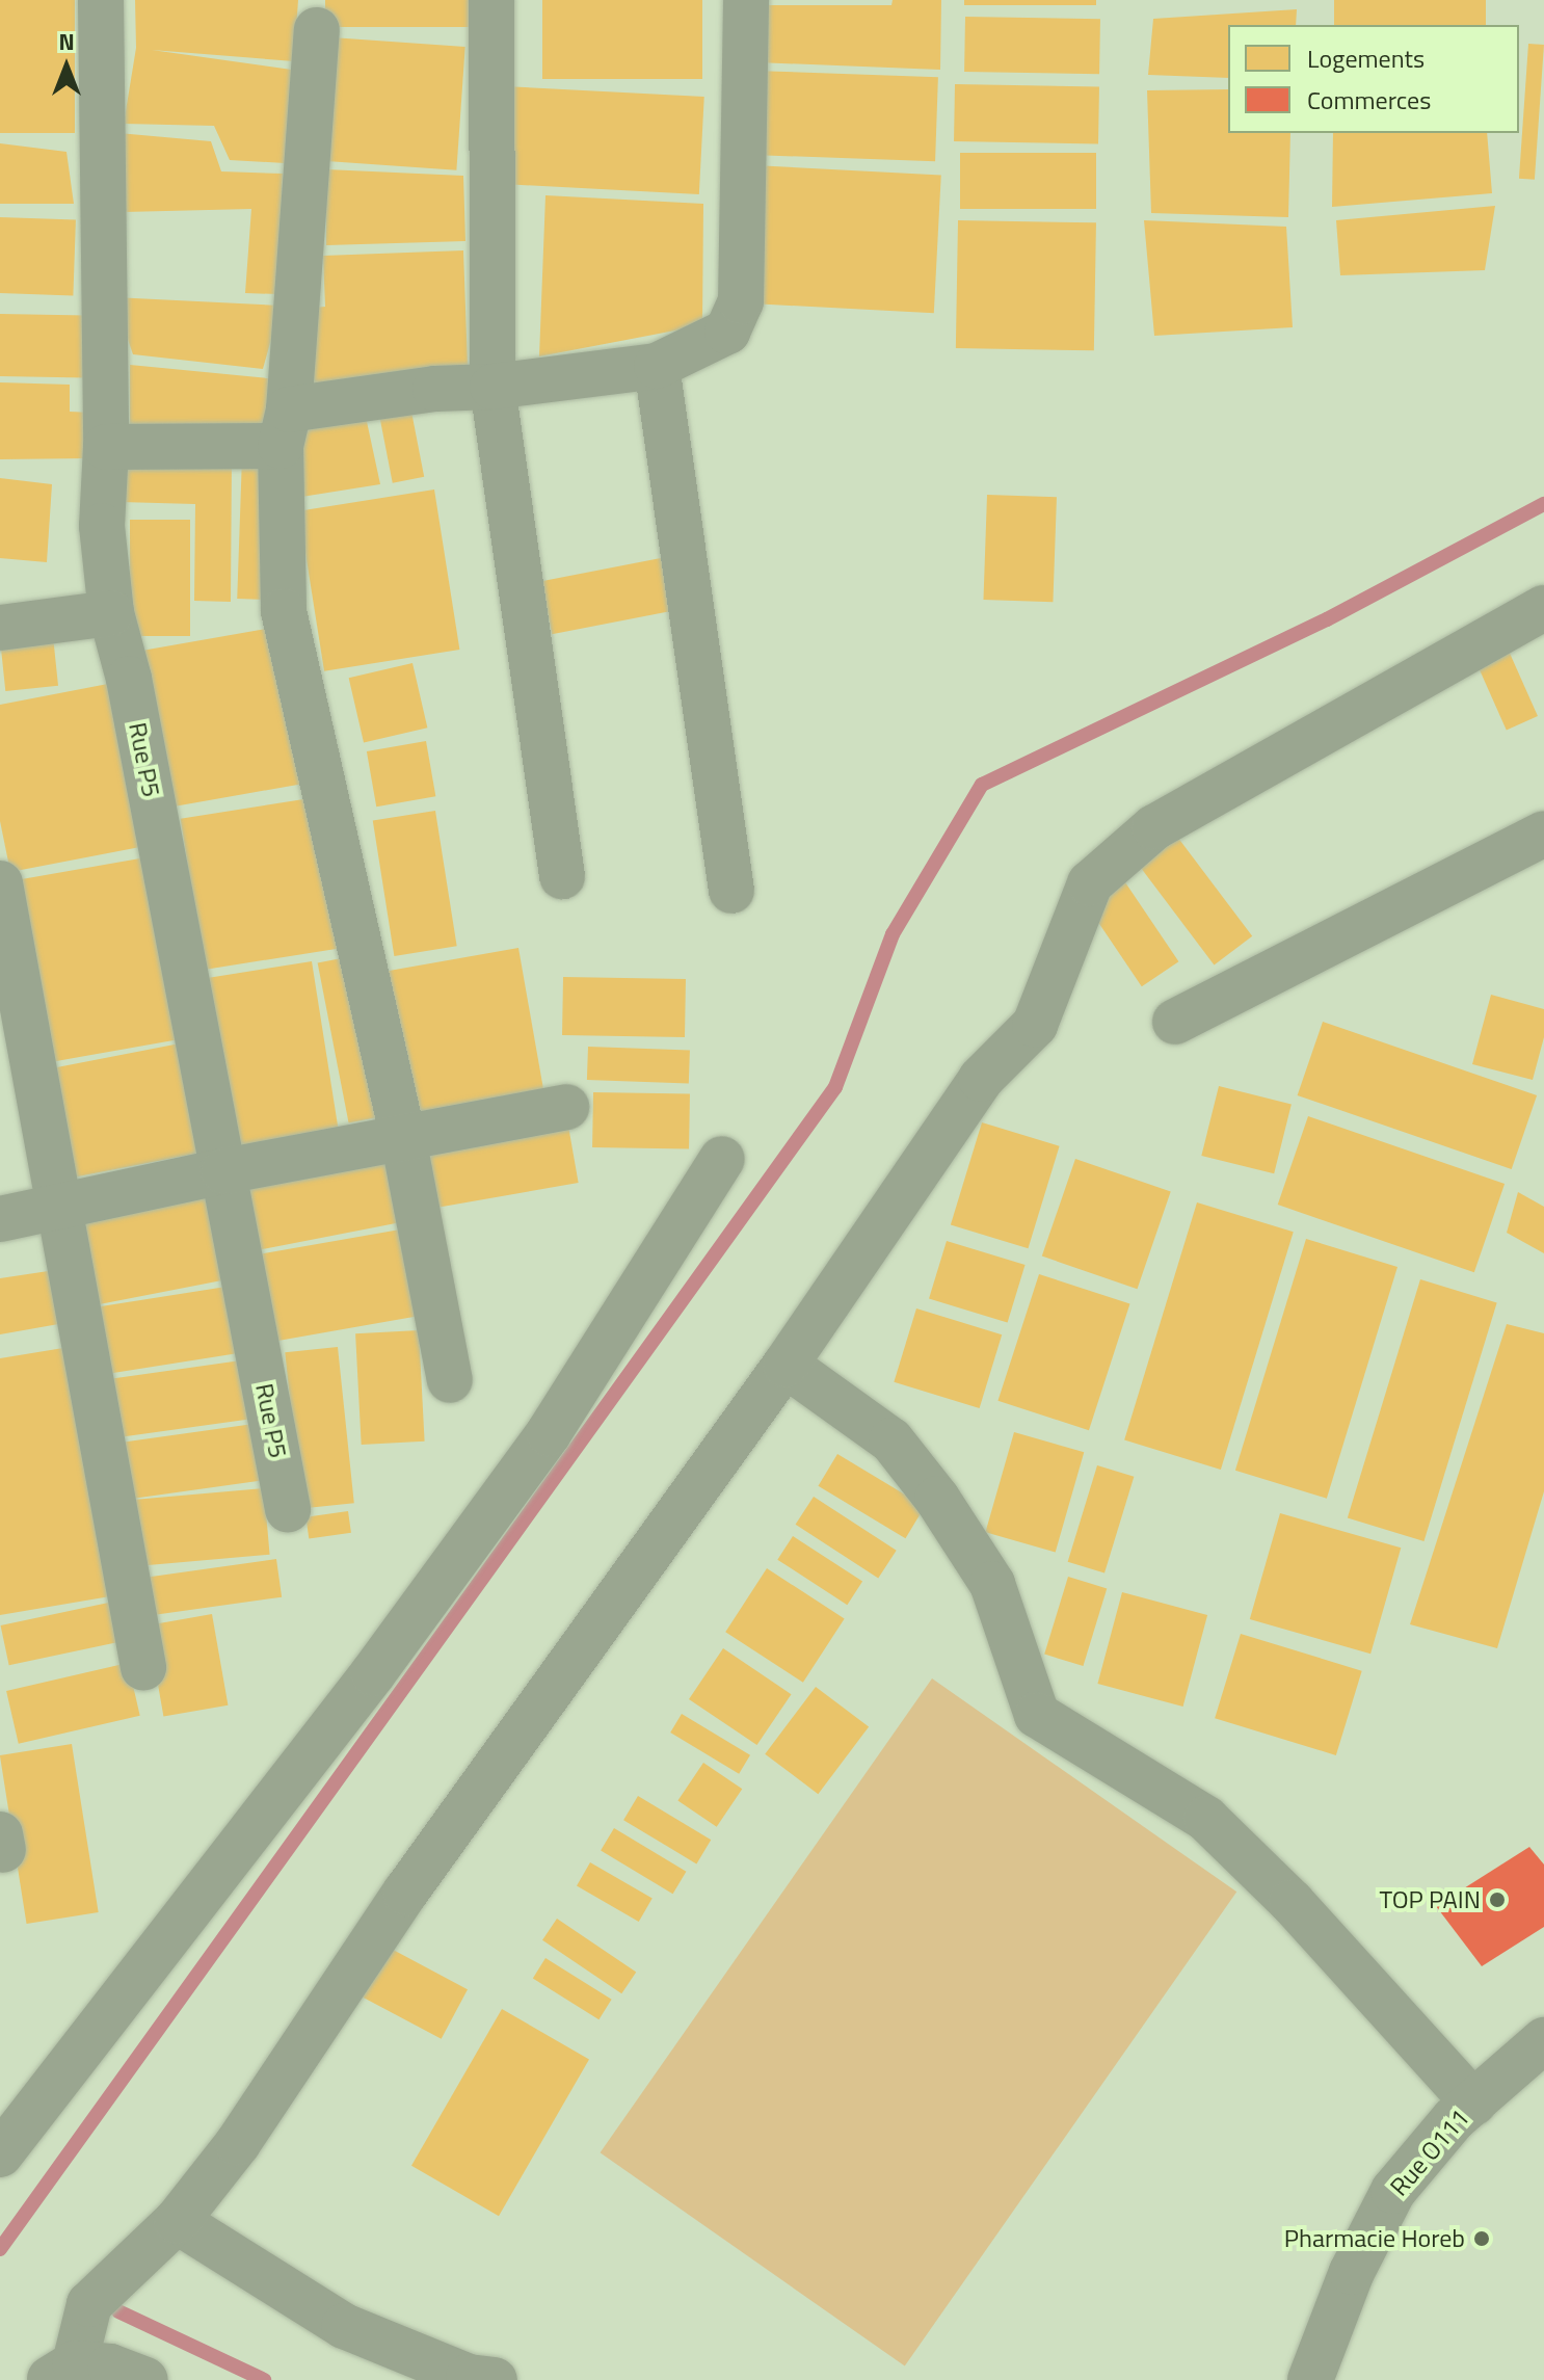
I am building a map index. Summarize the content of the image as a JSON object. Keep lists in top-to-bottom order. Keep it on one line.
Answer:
{"streets":{"street":["Rue P5","Rue O111"]},"places":["TOP PAIN","Pharmacie Horeb"],"legend":["Logements","Commerces"],"north":"top"}
